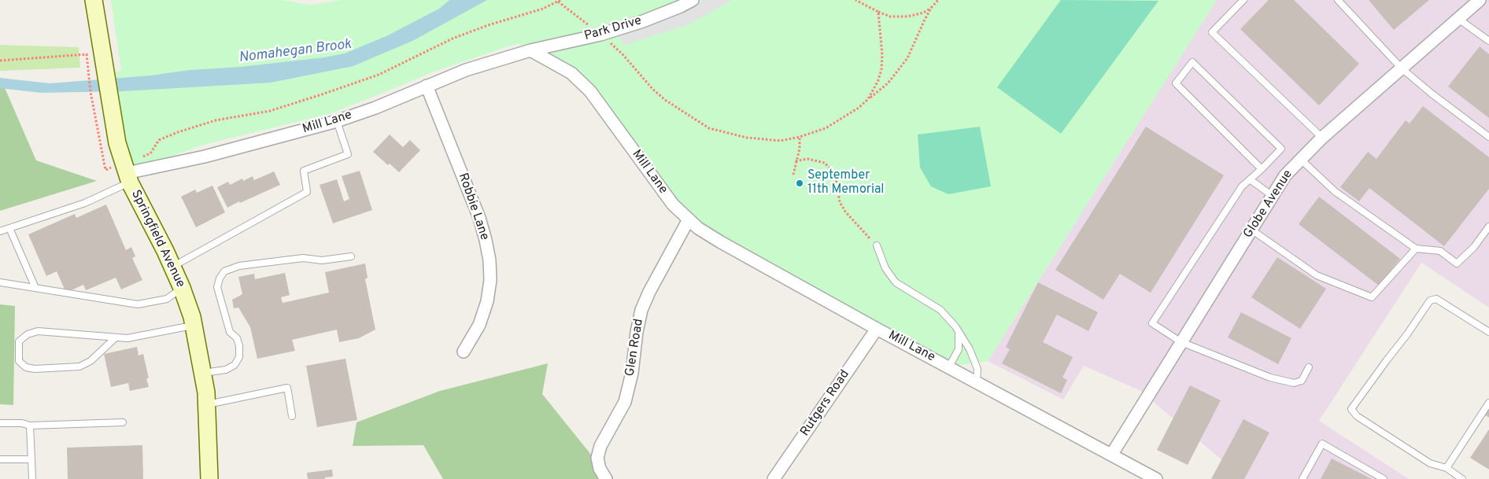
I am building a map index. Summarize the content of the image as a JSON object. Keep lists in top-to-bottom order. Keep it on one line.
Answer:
{"streets":{"main road":["Springfield Avenue"],"street":["Park Drive","Mill Lane","Globe Avenue","Robbie Lane","Glen Road","Rutgers Road"]},"crossings":[["Park Drive","Mill Lane"],["Mill Lane","Globe Avenue"],["Mill Lane","Robbie Lane"],["Mill Lane","Springfield Avenue"],["Mill Lane","Glen Road"],["Mill Lane","Rutgers Road"]],"water":["Nomahegan Brook"],"places":["September 11th Memorial"]}
